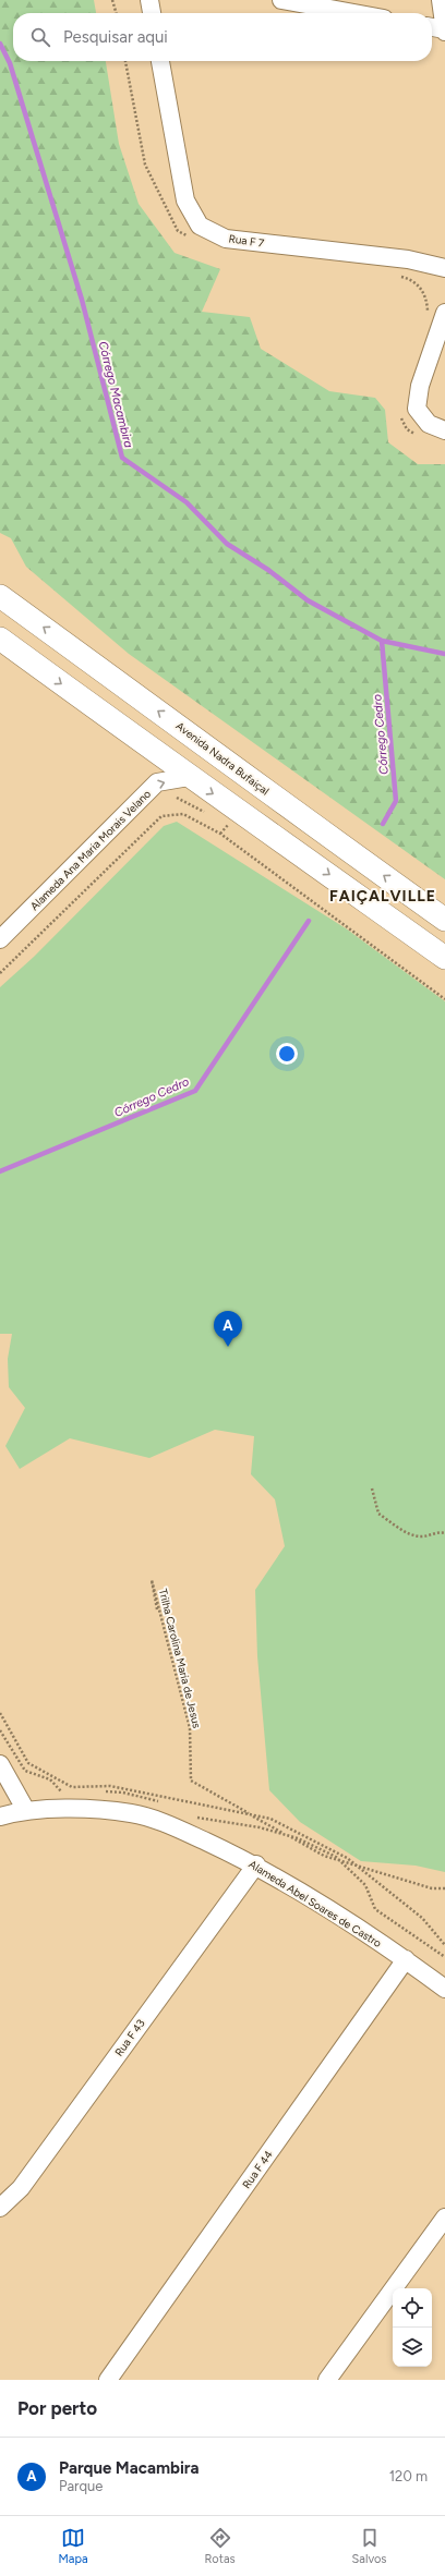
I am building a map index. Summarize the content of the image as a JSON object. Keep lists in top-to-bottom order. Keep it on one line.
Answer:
{"streets":{"main road":["Avenida Nadra Bufaiçal"],"street":["Rua F 7","Alameda Ana Maria Morais Velano","Alameda Abel Soares de Castro","Rua F 43","Rua F 44"],"path":["Trilha Carolina Maria de Jesus"]},"crossings":[["Alameda Abel Soares de Castro","Rua F 43"],["Alameda Abel Soares de Castro","Rua F 44"]],"one_way":["Alameda Ana Maria Morais Velano"],"districts":["FAIÇALVILLE"],"water":["Córrego Macambira","Córrego Cedro"],"page":{"search":"Pesquisar aqui","pins":"A","heading":"Por perto","list":[{"mark":"A","name":"Parque Macambira","note":"Parque","value":"120 m"}],"nav":["Mapa","Rotas","Salvos"]}}
